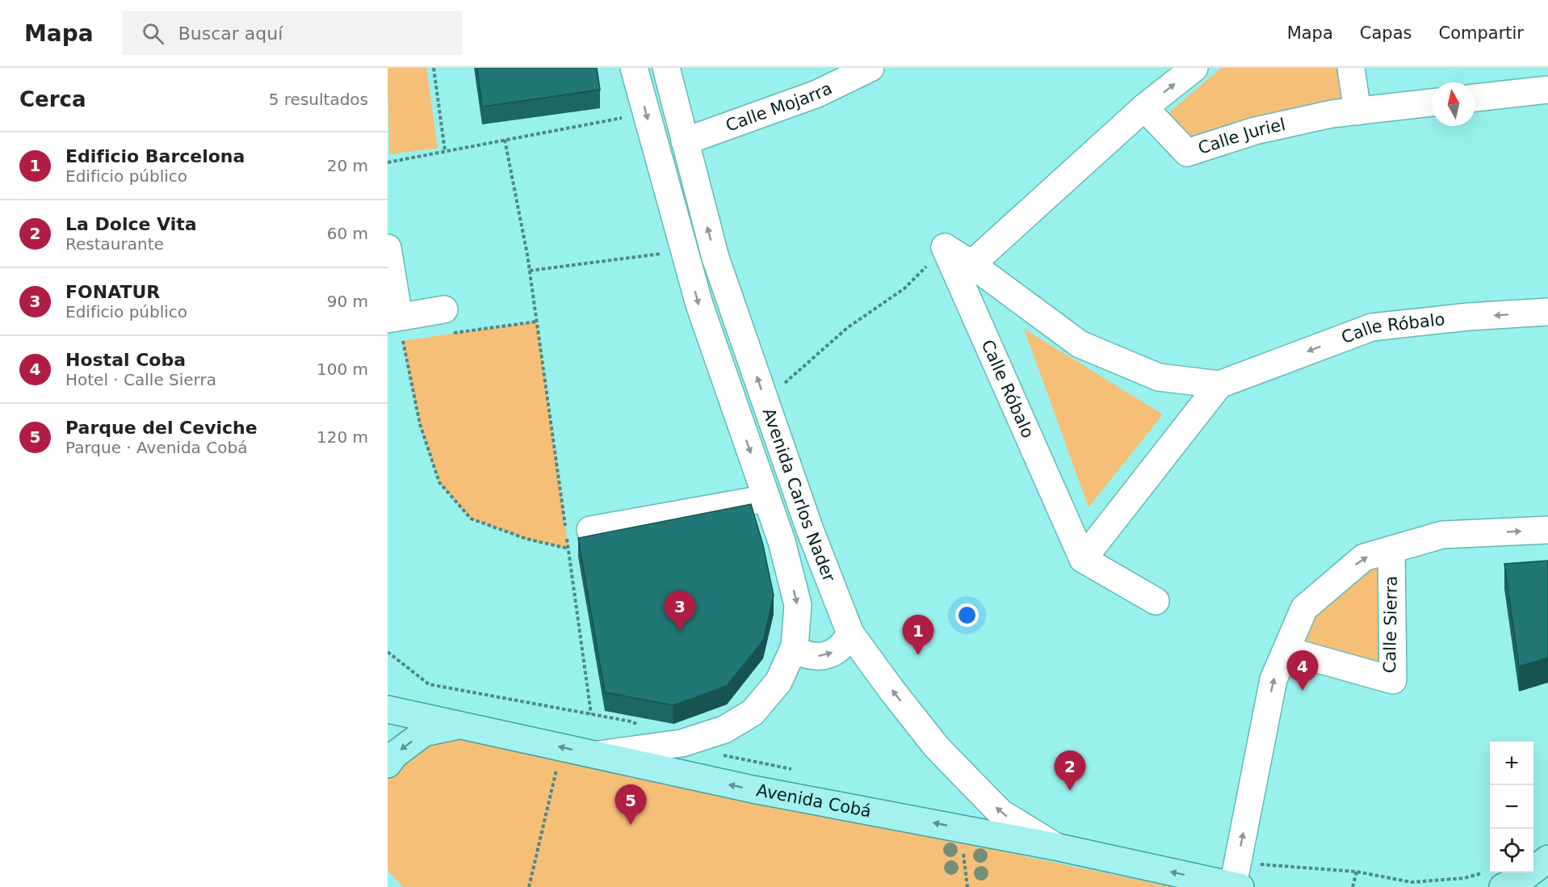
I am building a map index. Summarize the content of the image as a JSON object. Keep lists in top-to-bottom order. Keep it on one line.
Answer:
{"streets":{"main road":["Avenida Cobá"],"street":["Calle Mojarra","Calle Juriel","Calle Róbalo","Avenida Carlos Nader","Calle Sierra"]},"crossings":[["Calle Mojarra","Avenida Carlos Nader"],["Avenida Carlos Nader","Avenida Cobá"],["Calle Sierra","Avenida Cobá"]],"one_way":["Avenida Cobá"],"north":"top","page":{"header":"Mapa","search":"Buscar aquí","nav":["Mapa","Capas","Compartir"],"heading":["Cerca","5 resultados"],"list":[{"mark":"1","name":"Edificio Barcelona","note":"Edificio público","value":"20 m"},{"mark":"2","name":"La Dolce Vita","note":"Restaurante","value":"60 m"},{"mark":"3","name":"FONATUR","note":"Edificio público","value":"90 m"},{"mark":"4","name":"Hostal Coba","note":"Hotel · Calle Sierra","value":"100 m"},{"mark":"5","name":"Parque del Ceviche","note":"Parque · Avenida Cobá","value":"120 m"}],"pins":["3","1","4","2","5"],"map_buttons":["+","−"]}}
